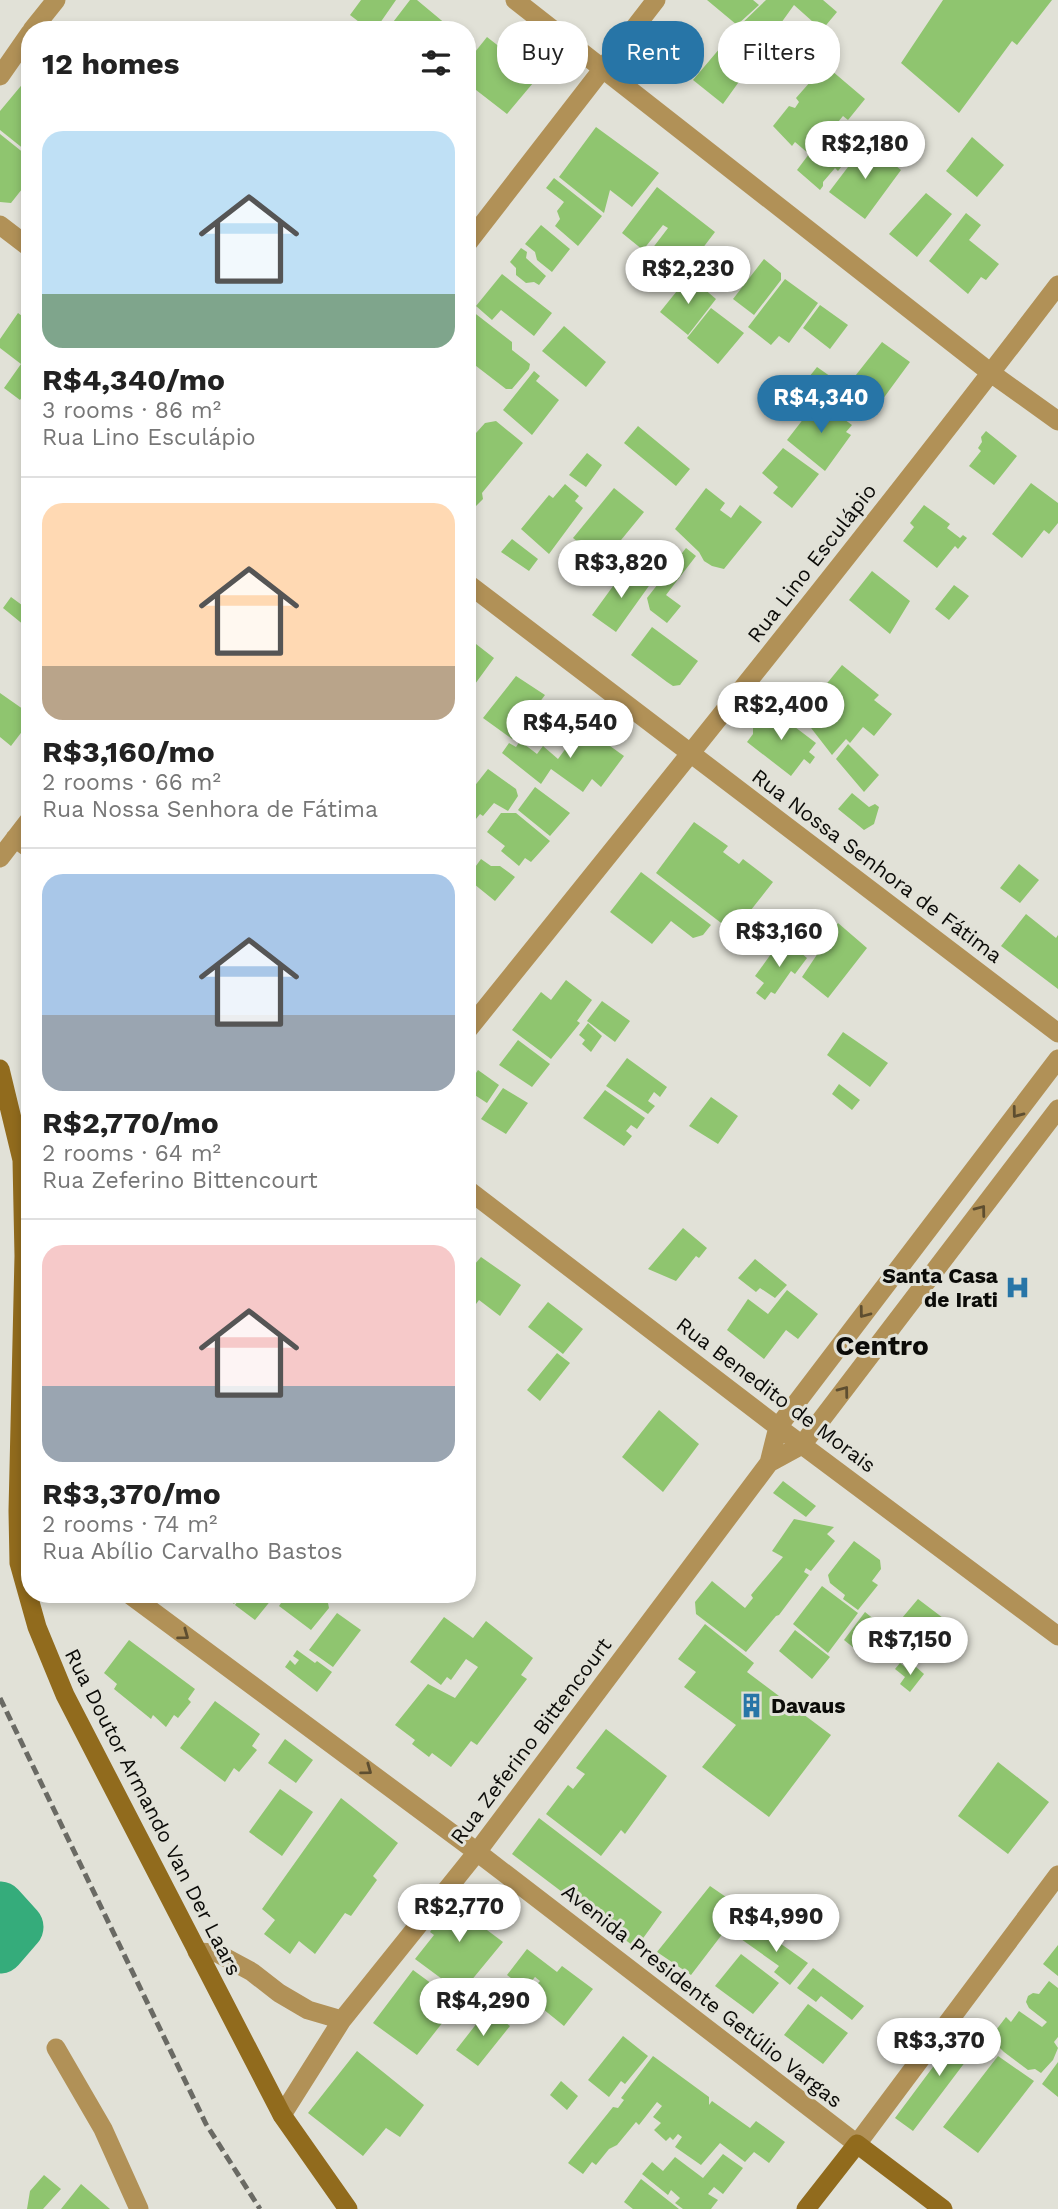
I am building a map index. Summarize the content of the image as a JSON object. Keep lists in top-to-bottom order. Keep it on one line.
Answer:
{"streets":{"main road":["Rua Doutor Armando Van Der Laars","Avenida Presidente Getúlio Vargas"],"street":["Rua Lino Esculápio","Rua Nossa Senhora de Fátima","Rua Benedito de Morais","Rua Zeferino Bittencourt"]},"crossings":[["Rua Lino Esculápio","Rua Nossa Senhora de Fátima"],["Rua Benedito de Morais","Rua Zeferino Bittencourt"],["Rua Zeferino Bittencourt","Rua Doutor Armando Van Der Laars"],["Rua Zeferino Bittencourt","Avenida Presidente Getúlio Vargas"]],"one_way":["Avenida Presidente Getúlio Vargas"],"districts":["Centro"],"places":{"hospital":["Santa Casa de Irati"],"building":["Davaus"]},"page":{"chip":["Buy","Rent","Filters"],"heading":"12 homes","list":[{"name":"R$4,340/mo","note":"3 rooms · 86 m² · Rua Lino Esculápio"},{"name":"R$3,160/mo","note":"2 rooms · 66 m² · Rua Nossa Senhora de Fátima"},{"name":"R$2,770/mo","note":"2 rooms · 64 m² · Rua Zeferino Bittencourt"},{"name":"R$3,370/mo","note":"2 rooms · 74 m² · Rua Abílio Carvalho Bastos"}],"price":["R$2,180","R$2,230","R$4,340","R$3,820","R$2,400","R$4,540","R$3,160","R$7,150","R$2,770","R$4,990","R$4,290","R$3,370"]}}
